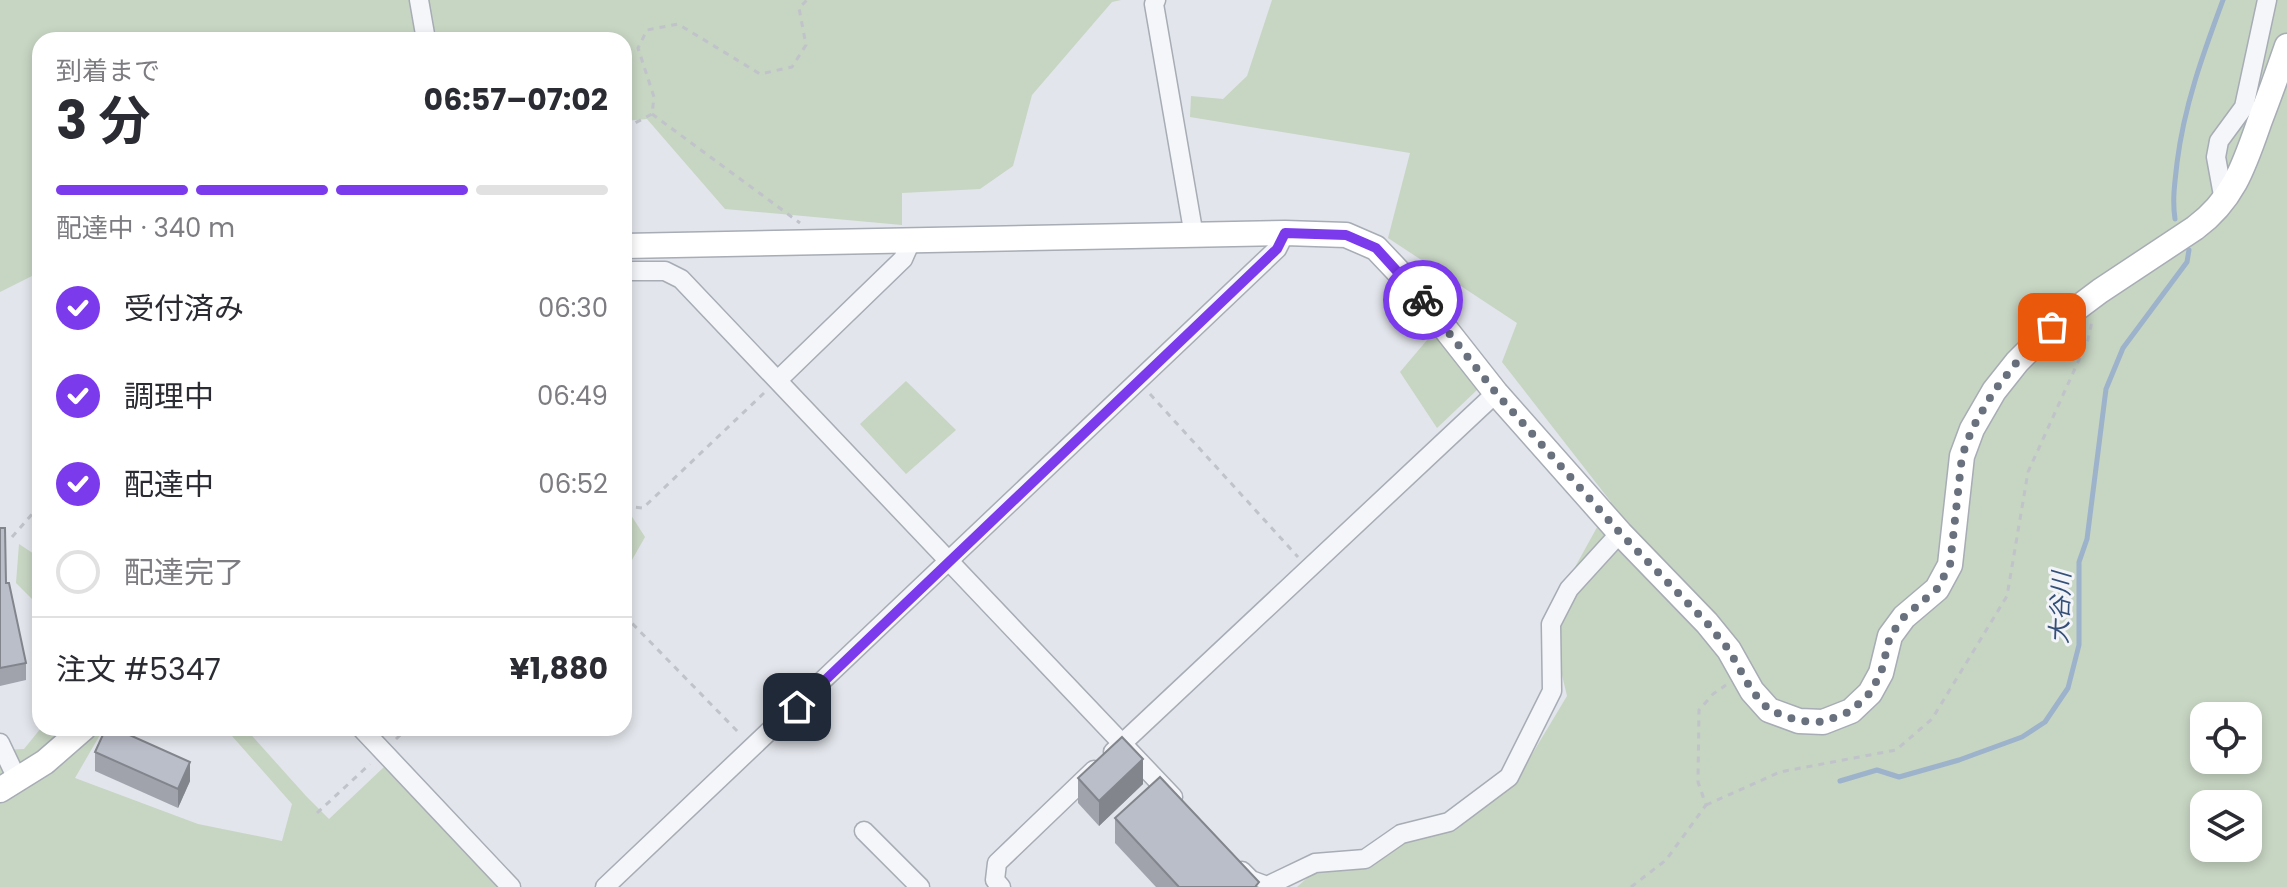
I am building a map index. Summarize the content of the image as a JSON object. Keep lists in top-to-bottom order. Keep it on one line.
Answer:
{"water":["大谷川"],"page":{"heading":["3 分","到着まで","06:57–07:02"],"panel":["注文 #5347","¥1,880"],"bar":"配達中 · 340 m","list":[["受付済み","06:30"],["調理中","06:49"],["配達中","06:52"],"配達完了"]}}
